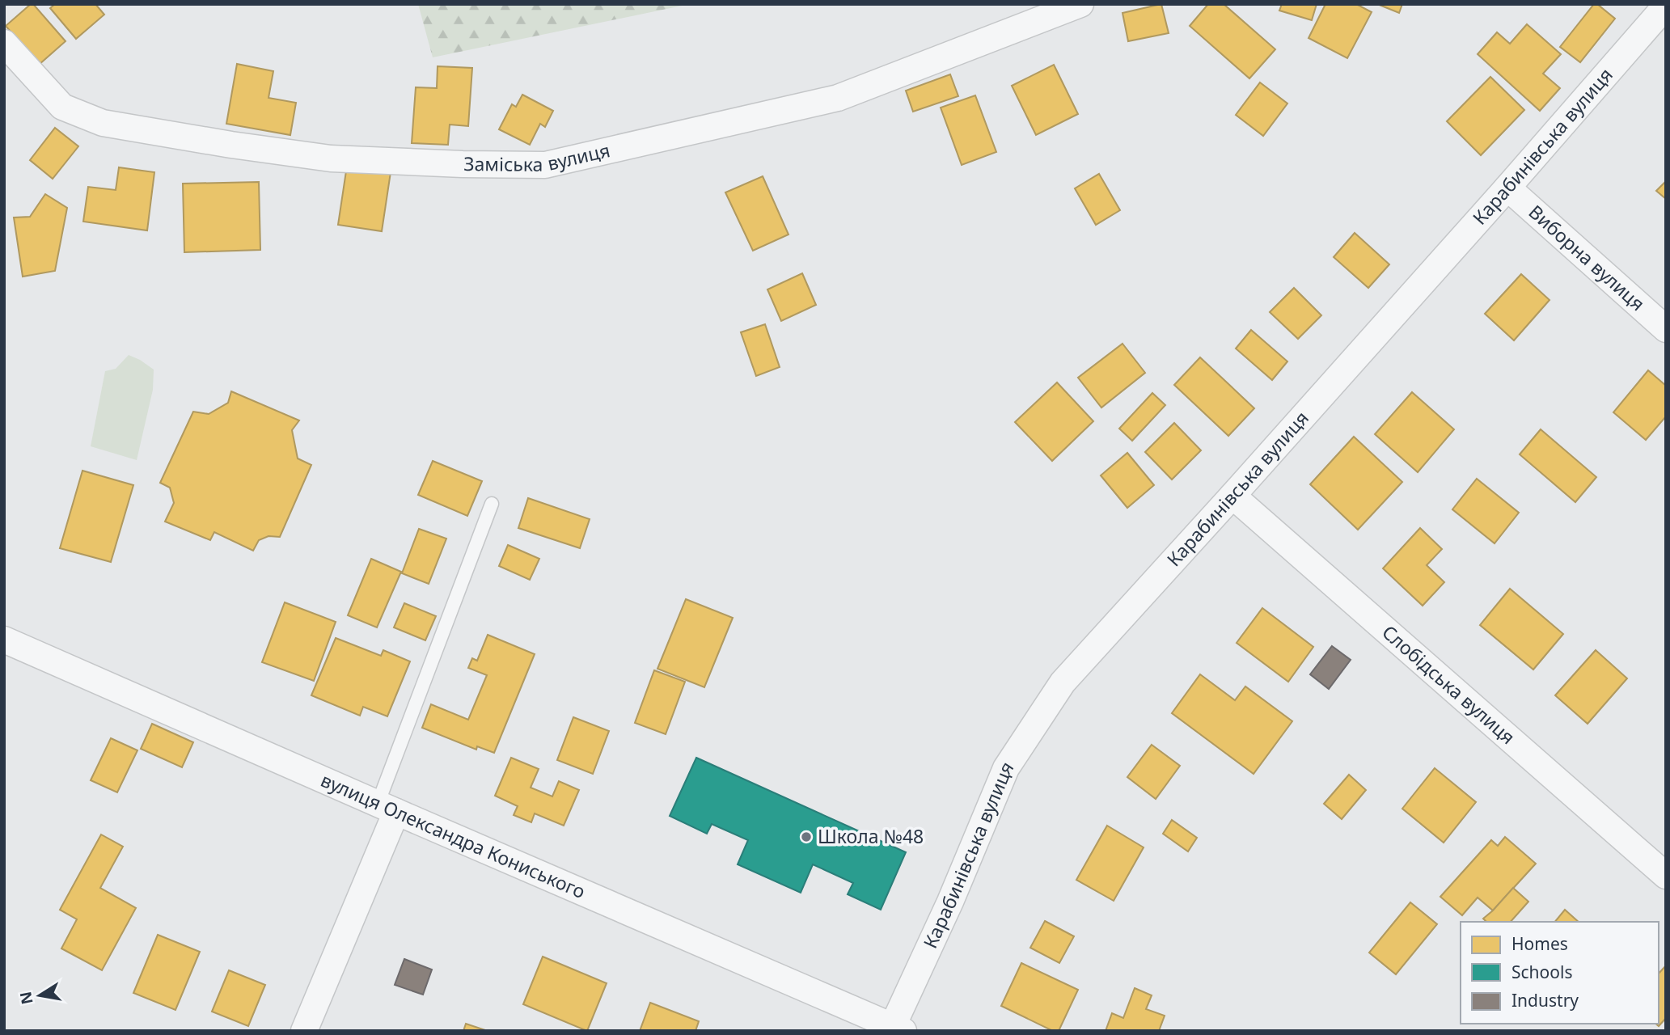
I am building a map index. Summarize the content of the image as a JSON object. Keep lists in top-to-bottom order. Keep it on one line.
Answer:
{"streets":{"street":["Карабинівська вулиця","Заміська вулиця","Виборна вулиця","Слобідська вулиця","вулиця Олександра Кониського"]},"crossings":[["Карабинівська вулиця","Виборна вулиця"],["Карабинівська вулиця","Слобідська вулиця"],["Карабинівська вулиця","вулиця Олександра Кониського"]],"places":["Школа №48"],"legend":["Homes","Schools","Industry"],"north":"left"}
